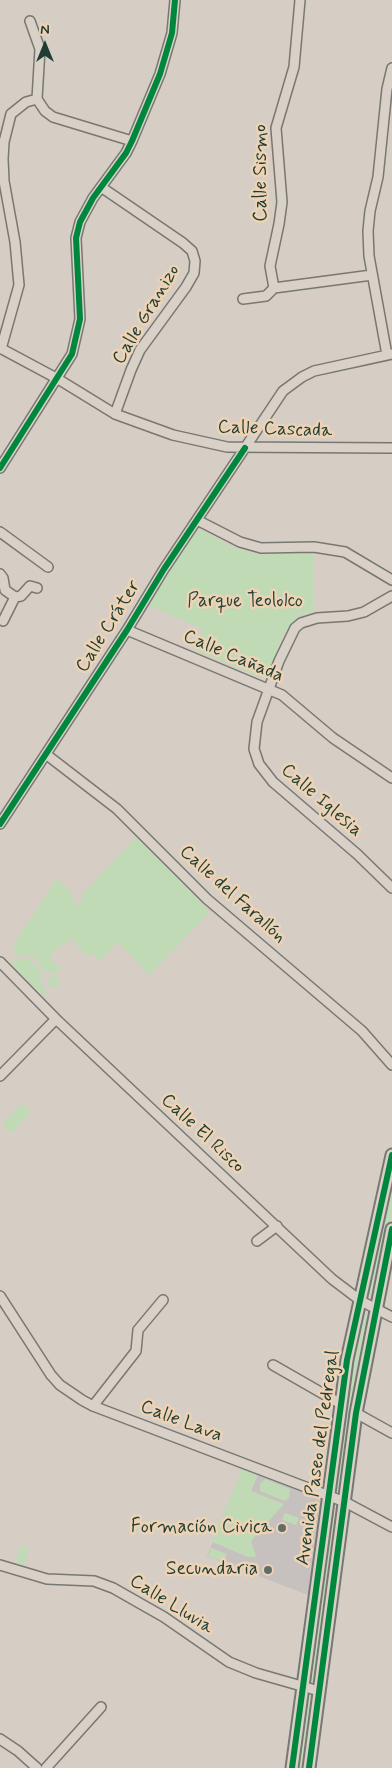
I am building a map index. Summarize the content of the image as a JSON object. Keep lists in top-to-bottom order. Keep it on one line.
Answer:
{"streets":{"main road":["Avenida Paseo del Pedregal"],"street":["Calle Sismo","Calle Granizo","Calle Cascada","Calle Cráter","Calle Cañada","Calle Iglesia","Calle del Farallón","Calle El Risco","Calle Lava","Calle Lluvia"]},"crossings":[["Calle Granizo","Calle Cascada"],["Calle Cascada","Calle Cráter"],["Calle Cráter","Calle Cañada"],["Calle Cráter","Calle del Farallón"],["Calle Cañada","Calle Iglesia"],["Calle El Risco","Avenida Paseo del Pedregal"],["Calle Lava","Avenida Paseo del Pedregal"],["Avenida Paseo del Pedregal","Calle Lluvia"]],"parks":["Parque Teololco"],"places":["Formación Civica","Secundaria"],"north":"top"}
